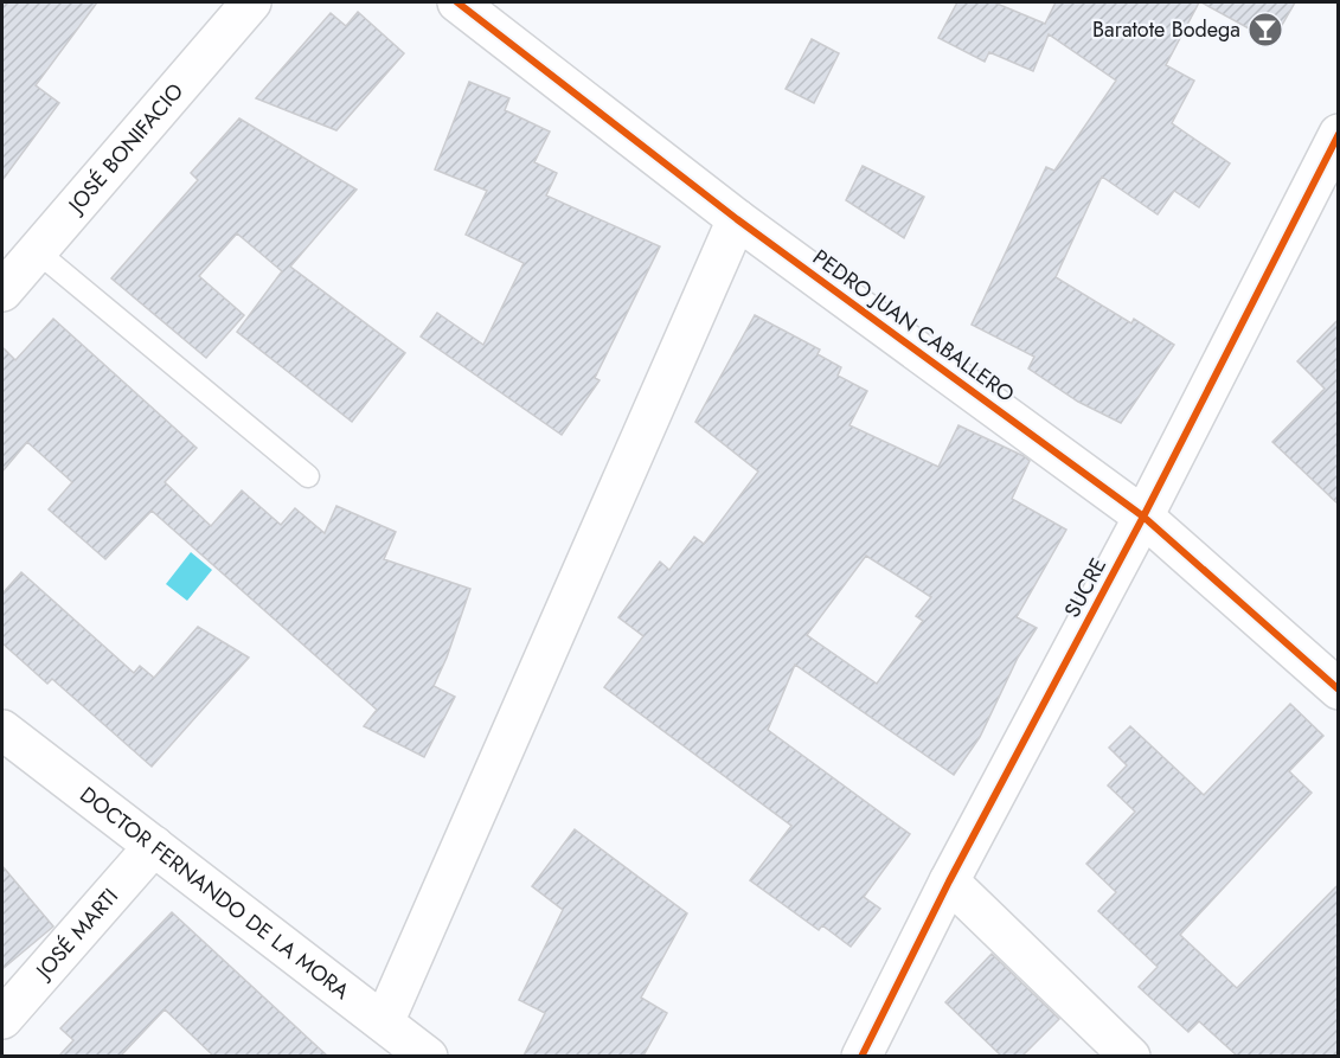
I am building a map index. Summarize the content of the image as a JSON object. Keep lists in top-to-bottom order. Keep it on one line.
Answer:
{"streets":{"street":["JOSÉ BONIFACIO","PEDRO JUAN CABALLERO","SUCRE","DOCTOR FERNANDO DE LA MORA","JOSÉ MARTI"]},"crossings":[["PEDRO JUAN CABALLERO","SUCRE"],["DOCTOR FERNANDO DE LA MORA","JOSÉ MARTI"]],"places":{"bar":["Baratote Bodega"]}}
